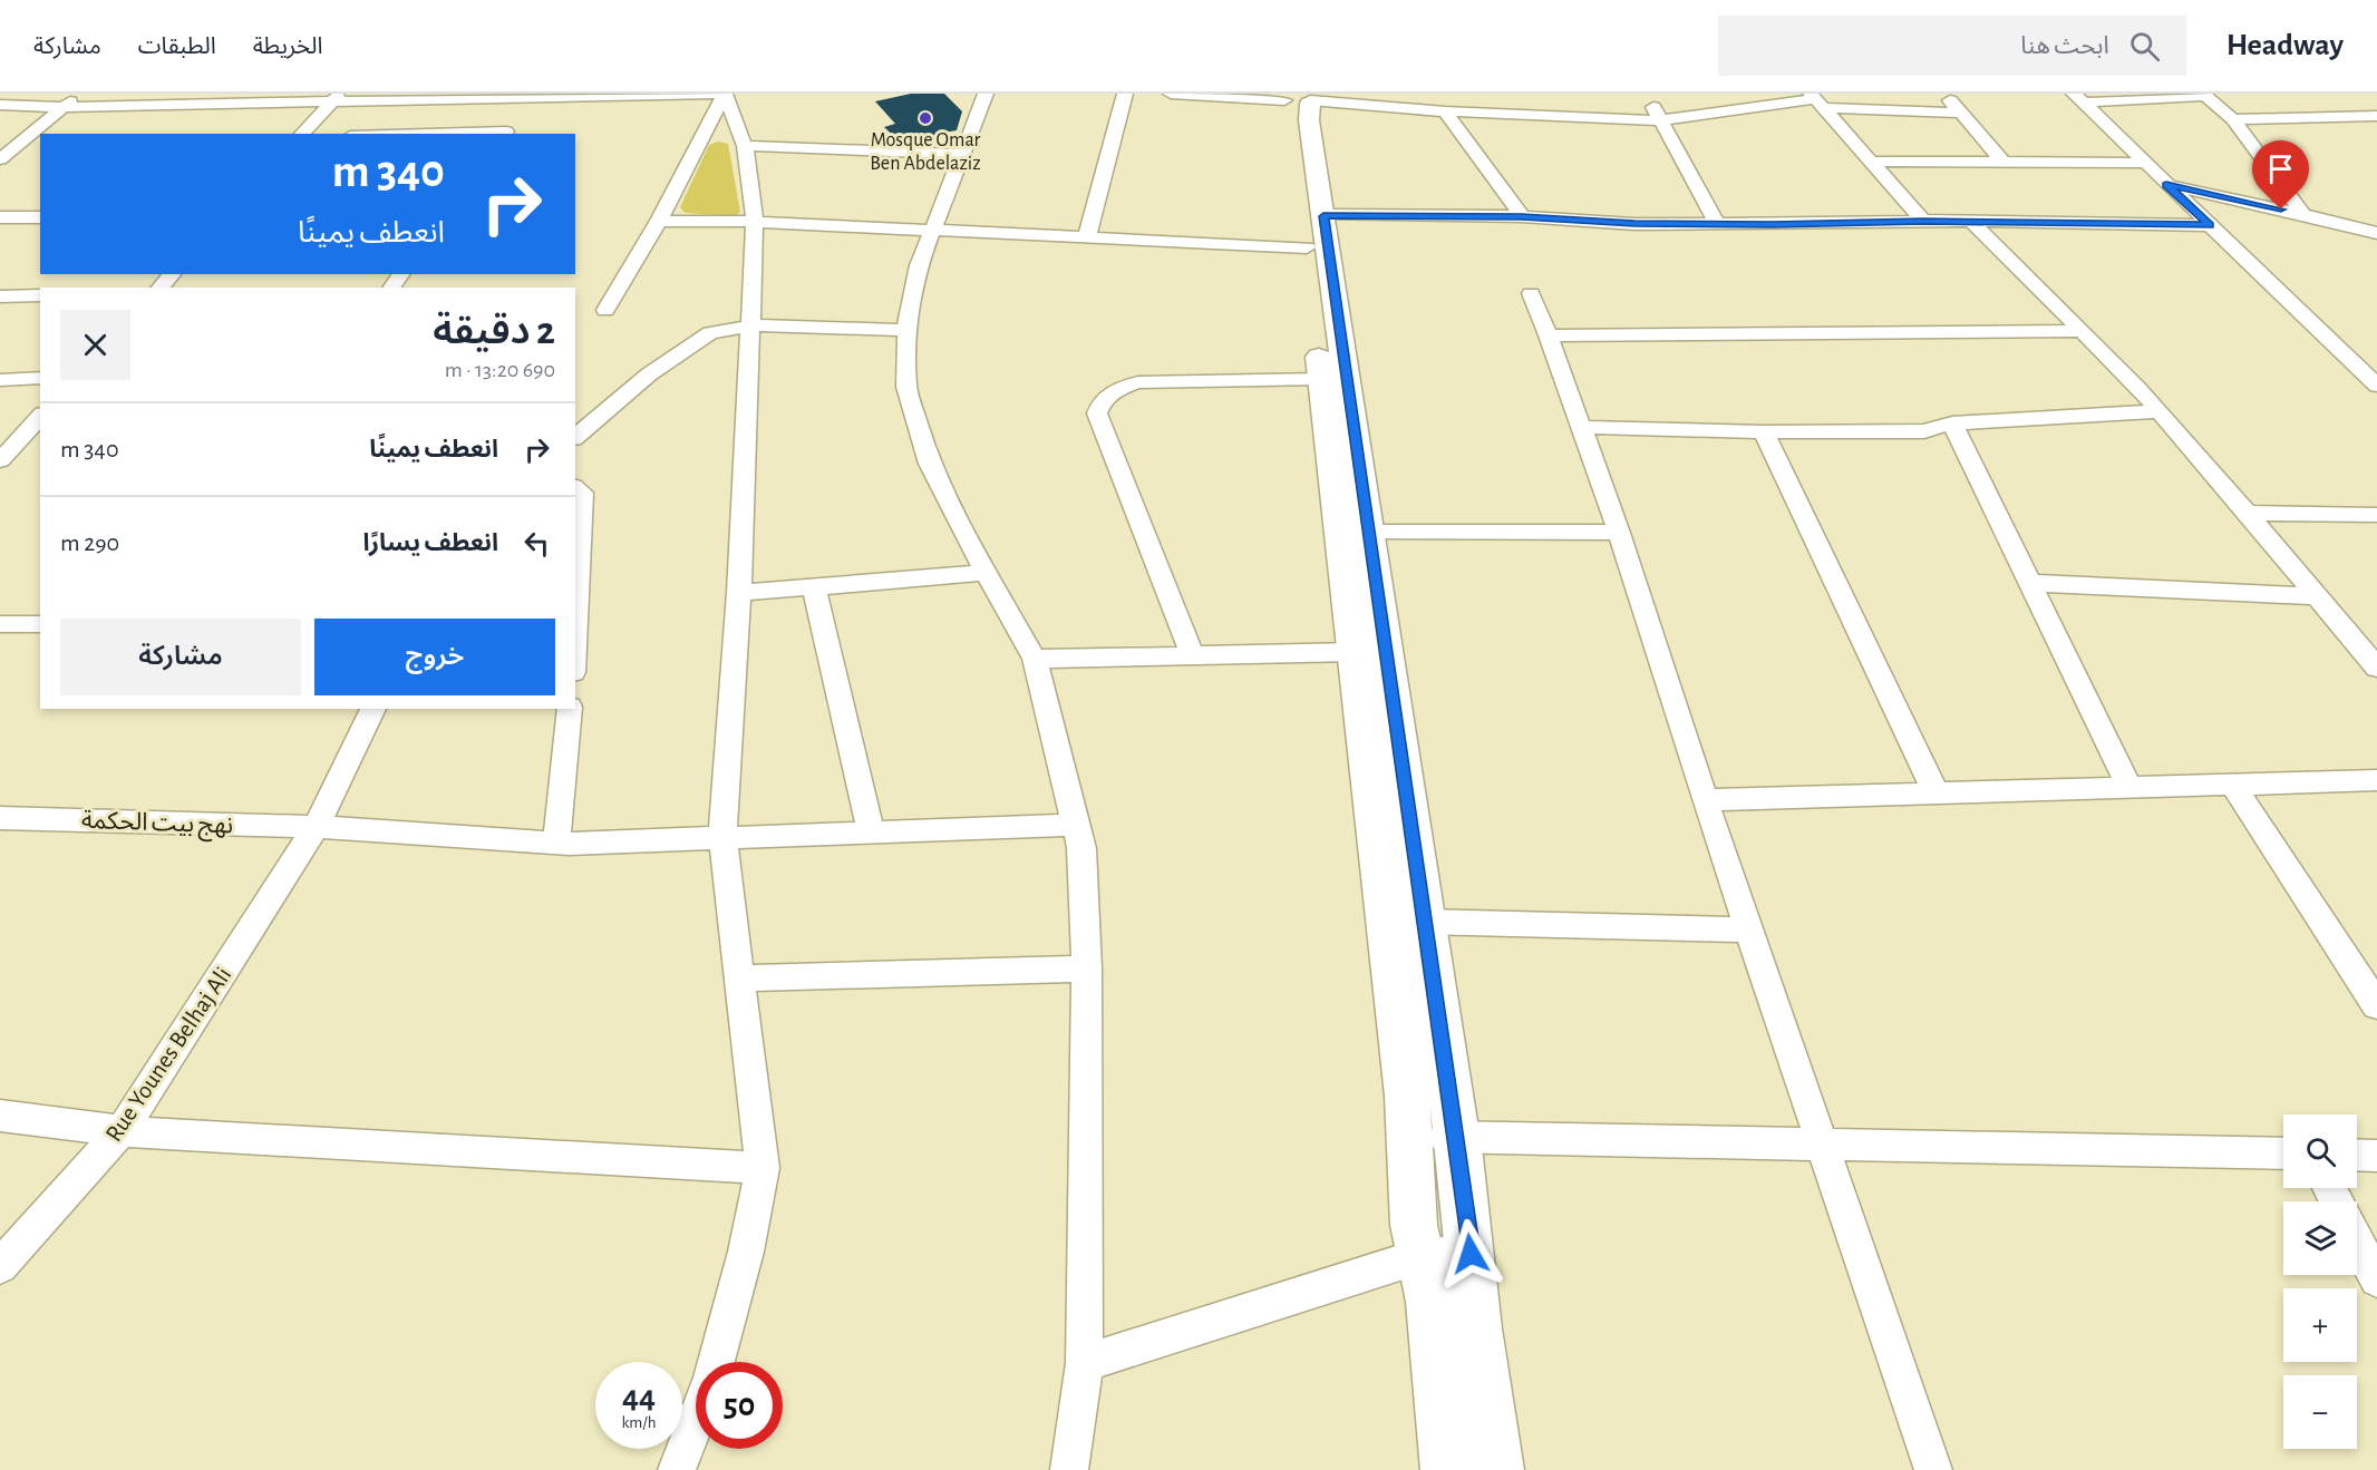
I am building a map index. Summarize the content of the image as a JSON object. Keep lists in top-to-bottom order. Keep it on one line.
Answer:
{"streets":{"street":["نهج بيت الحكمة","Rue Younes Belhaj Ali"]},"crossings":[["نهج بيت الحكمة","Rue Younes Belhaj Ali"]],"places":["Mosque Omar Ben Abdelaziz"],"page":{"header":"Headway","search":"ابحث هنا","nav":["الخريطة","الطبقات","مشاركة"],"turn":["340 m","انعطف يمينًا"],"heading":["2 دقيقة","690 m · 13:20"],"list":[{"name":"انعطف يمينًا","value":"340 m"},{"name":"انعطف يسارًا","value":"290 m"}],"buttons":["خروج","مشاركة"],"map_buttons":["+","−"],"speed":"44 km/h","limit":"50"}}
